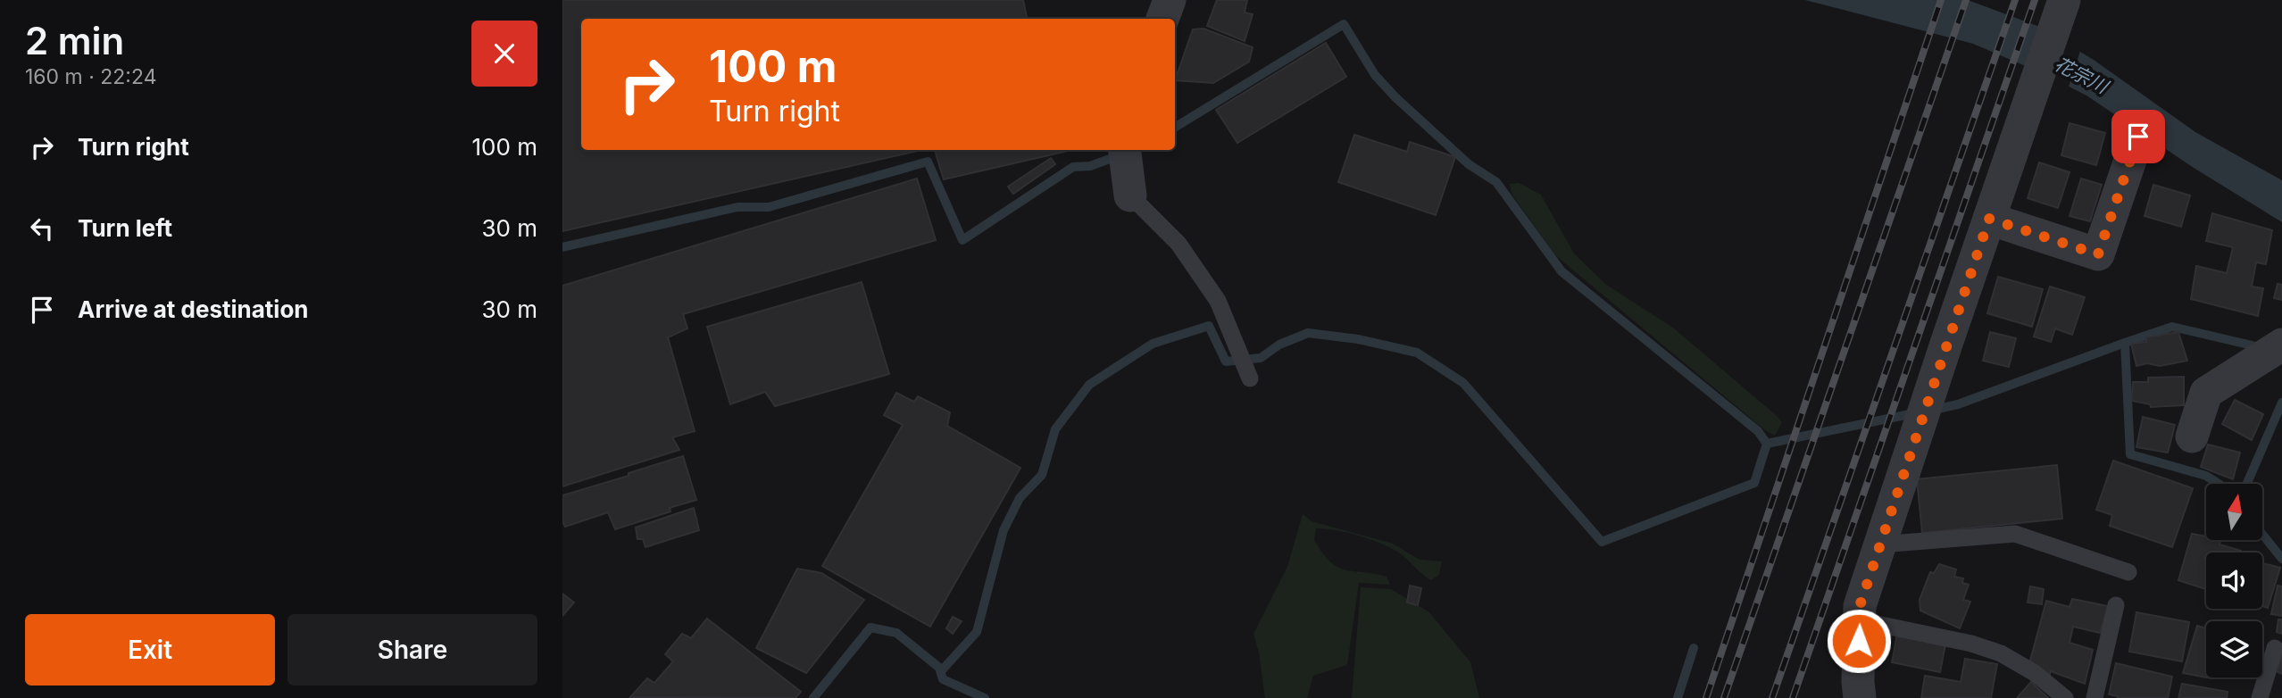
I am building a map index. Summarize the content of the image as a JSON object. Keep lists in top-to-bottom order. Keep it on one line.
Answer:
{"water":["花宗川"],"north":"top","page":{"heading":["2 min","160 m · 22:24"],"turn":["100 m","Turn right"],"list":[{"name":"Turn right","value":"100 m"},{"name":"Turn left","value":"30 m"},{"name":"Arrive at destination","value":"30 m"}],"buttons":["Exit","Share"]}}
